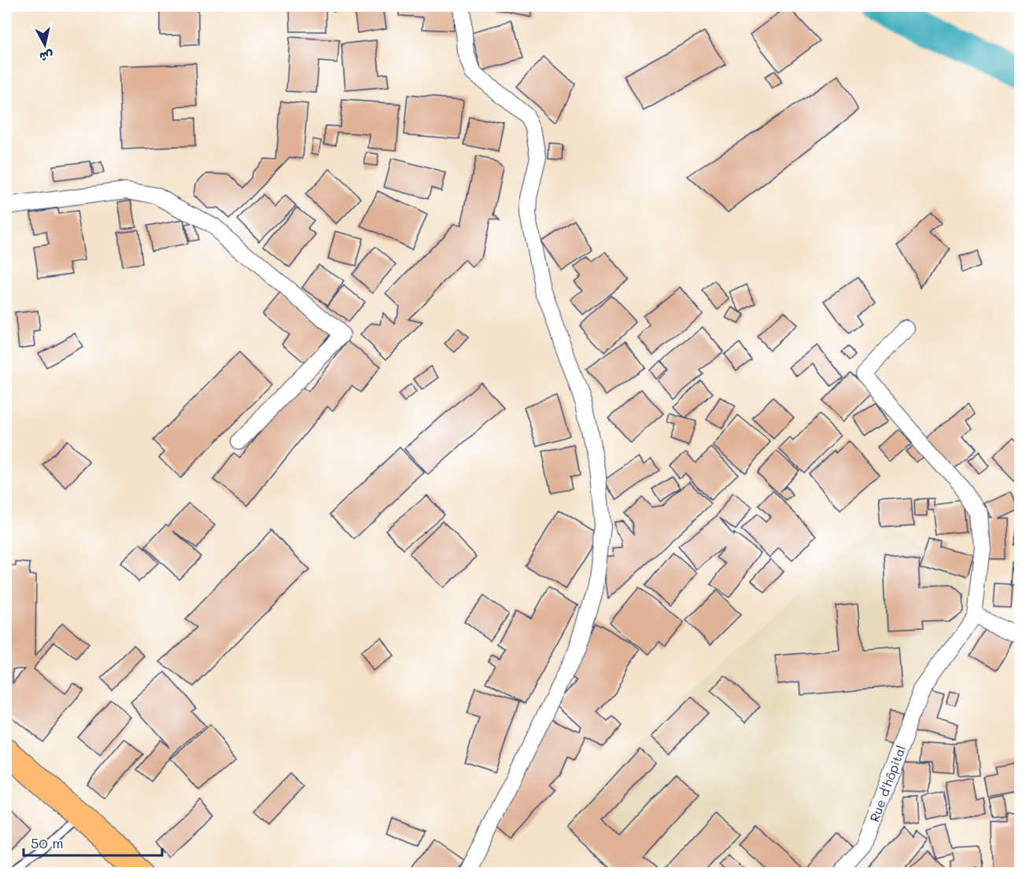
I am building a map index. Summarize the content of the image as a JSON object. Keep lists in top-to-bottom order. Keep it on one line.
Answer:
{"streets":{"street":["Rue d'hôpital"]},"scale_bar":"50 m","north":"bottom"}
